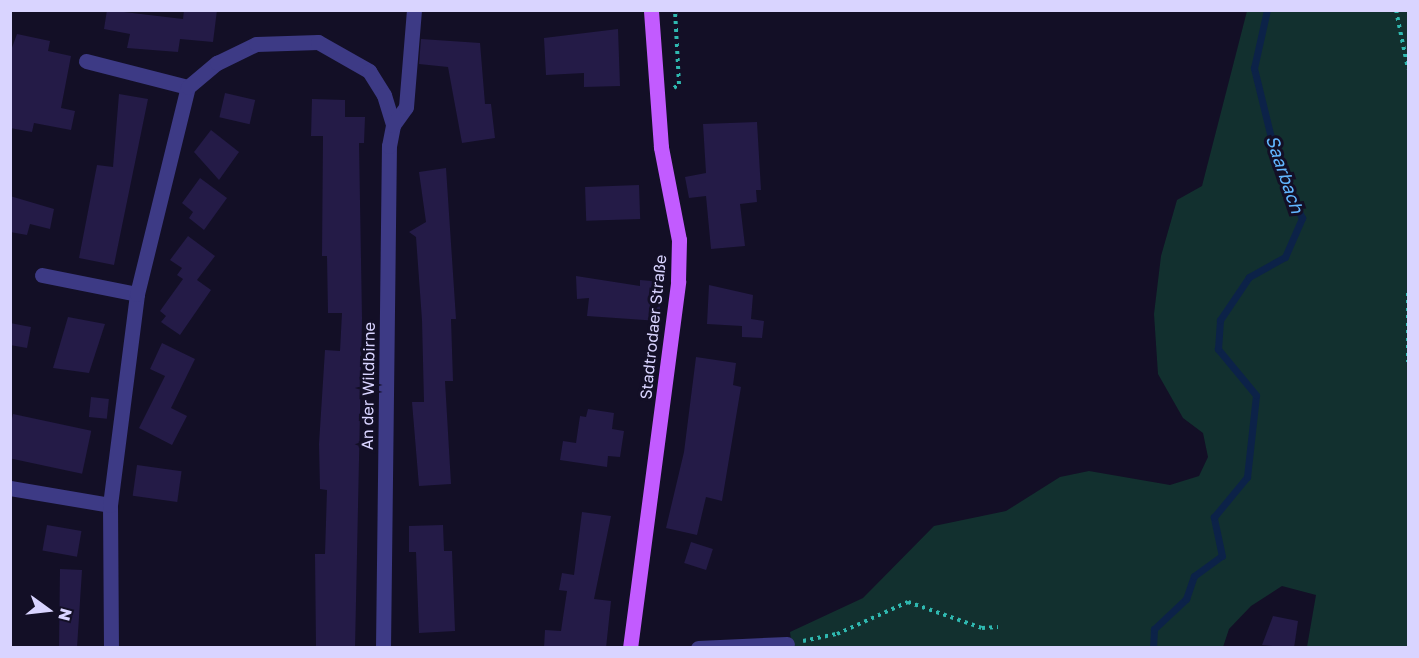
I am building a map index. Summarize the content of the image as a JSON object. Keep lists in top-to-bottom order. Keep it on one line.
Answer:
{"streets":{"main road":["Stadtrodaer Straße"],"street":["An der Wildbirne"]},"water":["Saarbach"],"north":"right"}
